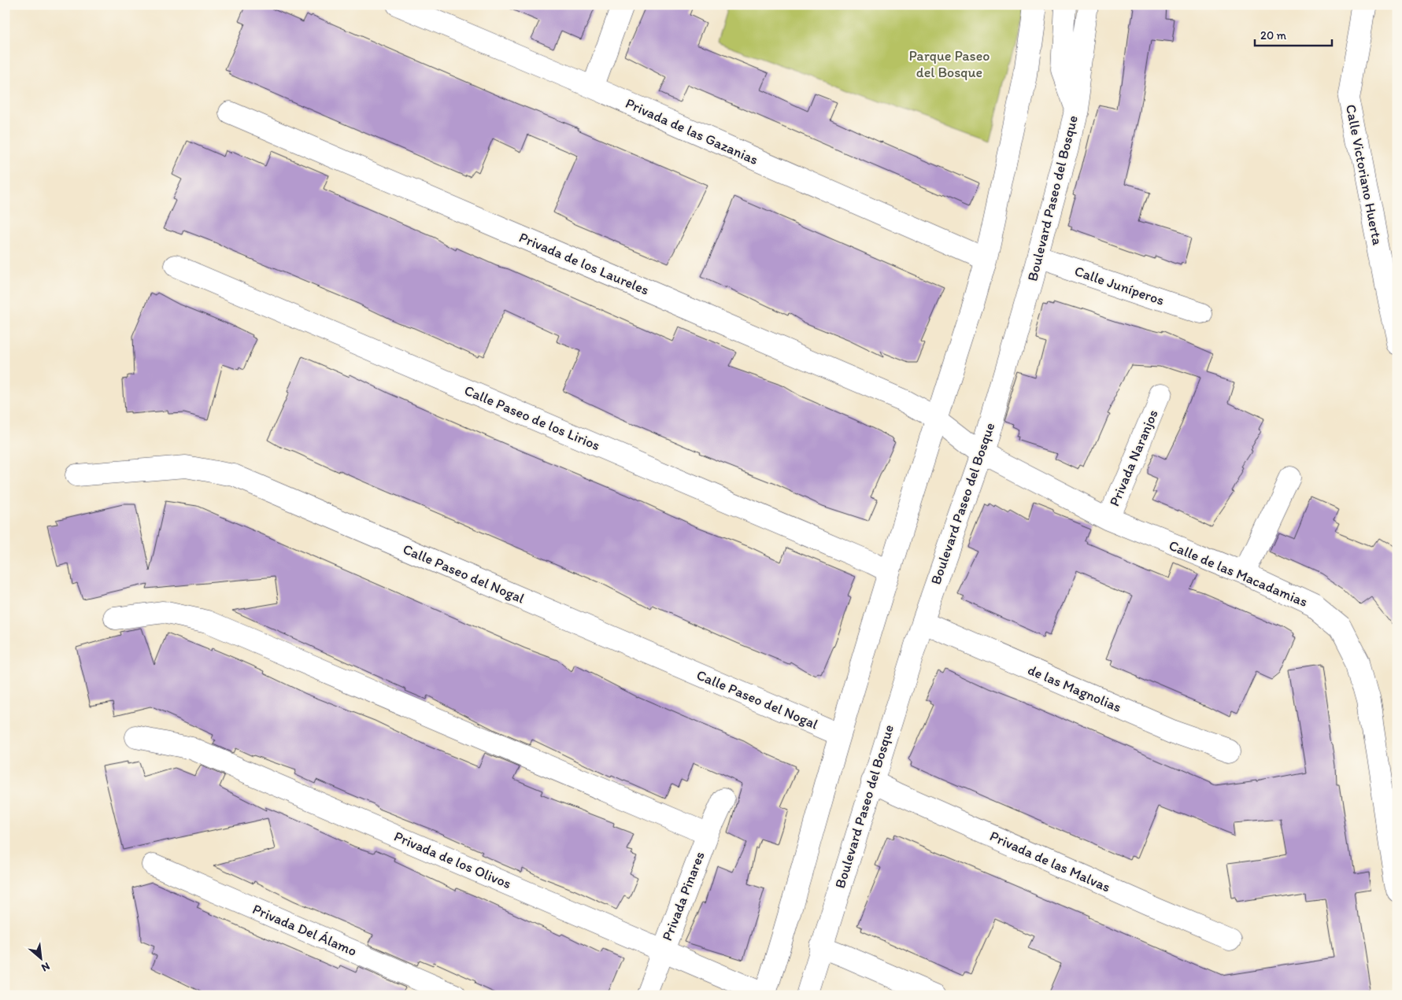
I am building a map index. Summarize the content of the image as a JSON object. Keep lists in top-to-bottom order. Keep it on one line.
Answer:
{"streets":{"street":["Privada de las Gazanias","Calle Victoriano Huerta","Boulevard Paseo del Bosque","Privada de los Laureles","Calle Juníperos","Calle Paseo de los Lirios","Privada Naranjos","Calle Paseo del Nogal","Calle de las Macadamias","de las Magnolias","Privada de los Olivos","Privada de las Malvas","Privada Pinares","Privada Del Álamo"]},"crossings":[["Boulevard Paseo del Bosque","Calle Juníperos"],["Boulevard Paseo del Bosque","Calle de las Macadamias"],["Boulevard Paseo del Bosque","de las Magnolias"],["Boulevard Paseo del Bosque","Privada de las Malvas"],["Privada de los Laureles","Calle de las Macadamias"],["Privada Naranjos","Calle de las Macadamias"],["Privada de los Olivos","Privada Pinares"]],"parks":["Parque Paseo del Bosque"],"scale_bar":"20 m","north":"bottom right"}
